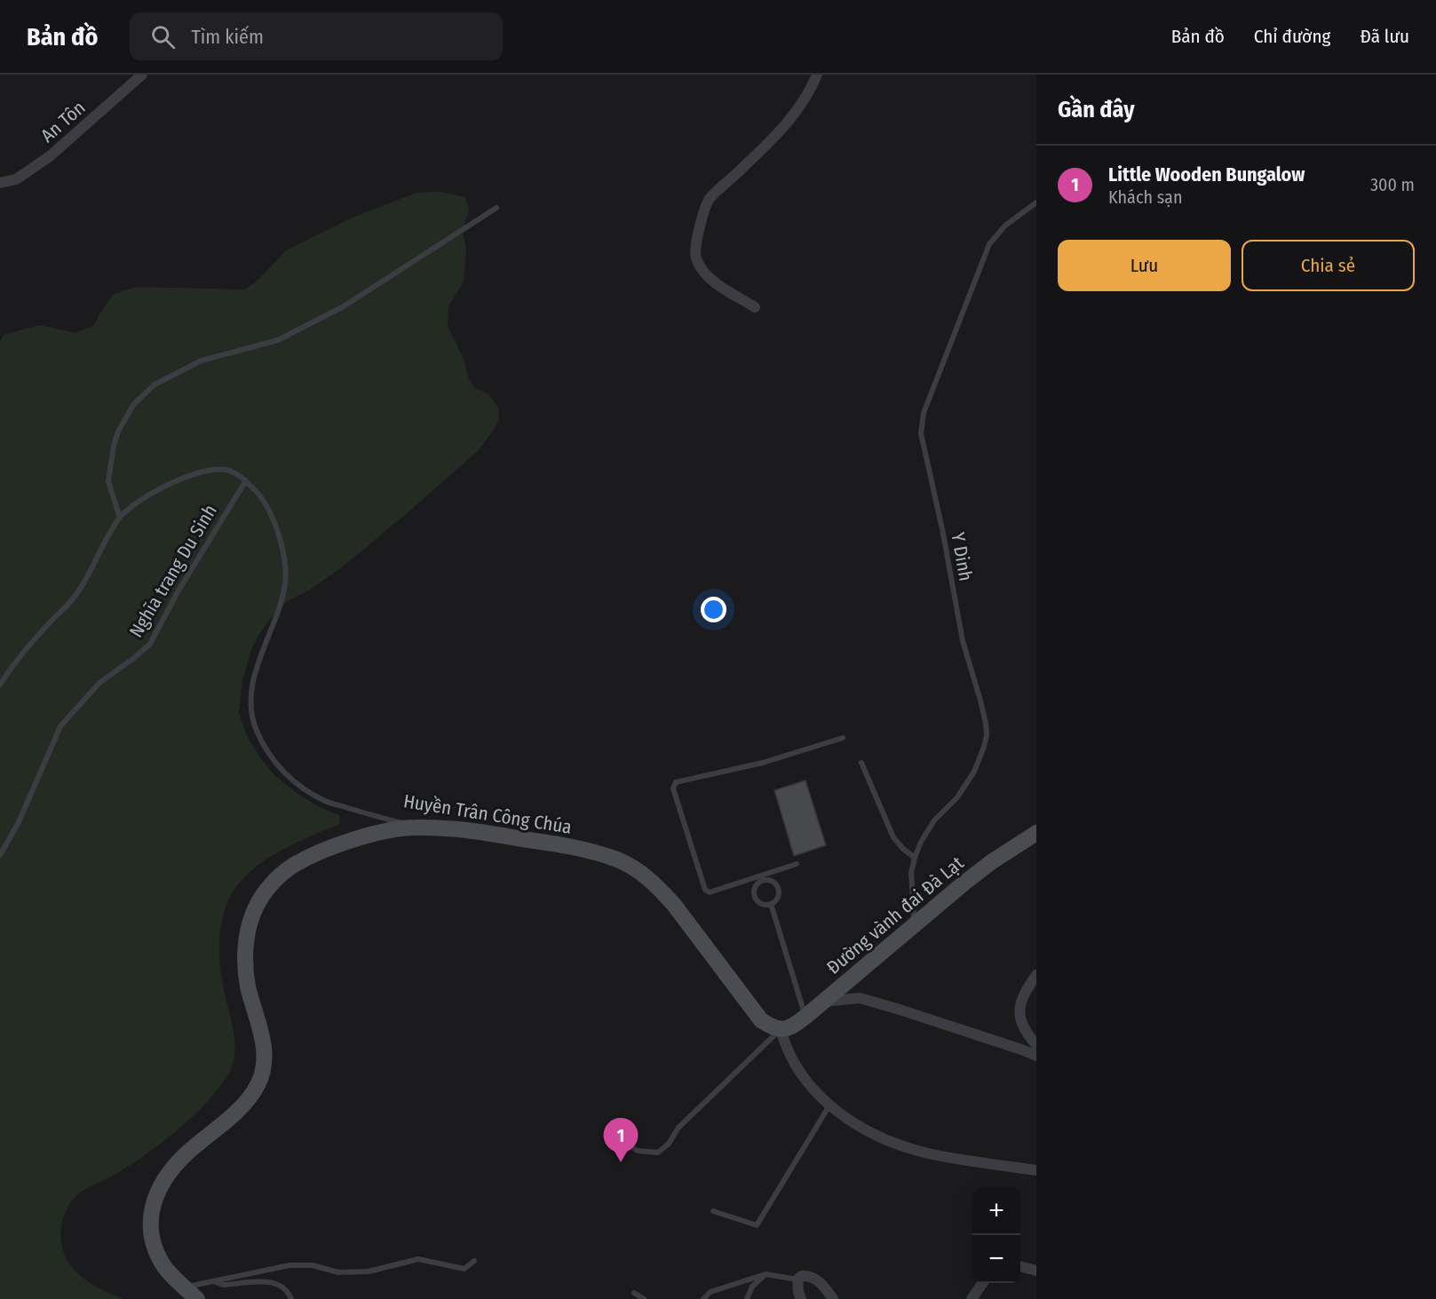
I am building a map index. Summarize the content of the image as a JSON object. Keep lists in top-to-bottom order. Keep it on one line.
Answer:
{"streets":{"main road":["Huyền Trân Công Chúa","Đường vành đai Đà Lạt"],"street":["An Tôn"],"lane":["Y Dinh","Nghĩa trang Du Sinh"]},"crossings":[["Y Dinh","Đường vành đai Đà Lạt"],["Nghĩa trang Du Sinh","Huyền Trân Công Chúa"],["Huyền Trân Công Chúa","Đường vành đai Đà Lạt"]],"page":{"header":"Bản đồ","search":"Tìm kiếm","nav":["Bản đồ","Chỉ đường","Đã lưu"],"heading":"Gần đây","list":[{"mark":"1","name":"Little Wooden Bungalow","note":"Khách sạn","value":"300 m"}],"buttons":["Lưu","Chia sẻ"],"pins":"1","map_buttons":["+","−"]}}
